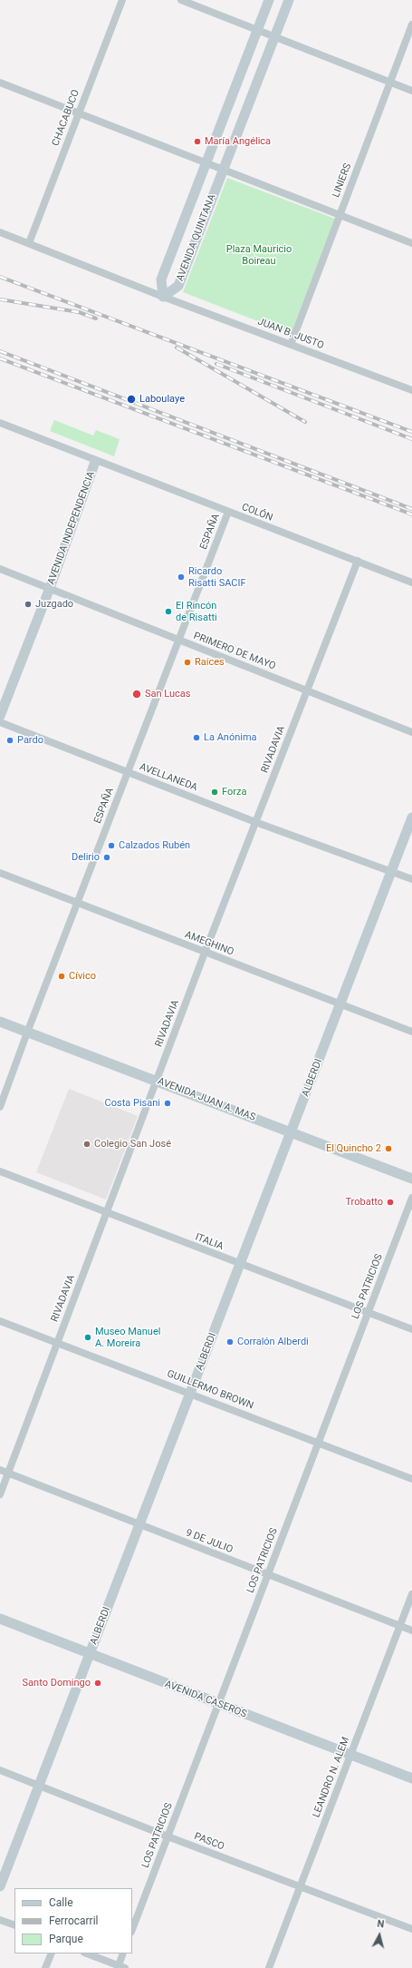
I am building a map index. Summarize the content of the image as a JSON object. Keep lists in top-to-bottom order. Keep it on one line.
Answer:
{"streets":{"main road":["AVENIDA QUINTANA","AVENIDA INDEPENDENCIA","ALBERDI","AVENIDA JUAN A. MAS","AVENIDA CASEROS"],"street":["CHACABUCO","LINIERS","JUAN B. JUSTO","COLÓN","ESPAÑA","PRIMERO DE MAYO","RIVADAVIA","AVELLANEDA","AMEGHINO","ITALIA","LOS PATRICIOS","GUILLERMO BROWN","9 DE JULIO","LEANDRO N. ALEM","PASCO"]},"crossings":[["CHACABUCO","JUAN B. JUSTO"],["LINIERS","JUAN B. JUSTO"],["AVENIDA QUINTANA","JUAN B. JUSTO"],["COLÓN","AVENIDA INDEPENDENCIA"],["COLÓN","ESPAÑA"],["COLÓN","RIVADAVIA"],["AVENIDA INDEPENDENCIA","PRIMERO DE MAYO"],["ESPAÑA","PRIMERO DE MAYO"],["ESPAÑA","AVELLANEDA"],["ESPAÑA","AMEGHINO"],["ESPAÑA","AVENIDA JUAN A. MAS"],["PRIMERO DE MAYO","RIVADAVIA"],["RIVADAVIA","AVELLANEDA"],["RIVADAVIA","AMEGHINO"],["RIVADAVIA","AVENIDA JUAN A. MAS"],["RIVADAVIA","ITALIA"],["RIVADAVIA","GUILLERMO BROWN"],["RIVADAVIA","9 DE JULIO"],["AVELLANEDA","ALBERDI"],["AMEGHINO","ALBERDI"],["ALBERDI","AVENIDA JUAN A. MAS"],["ALBERDI","ITALIA"],["ALBERDI","GUILLERMO BROWN"],["ALBERDI","9 DE JULIO"],["ALBERDI","AVENIDA CASEROS"],["ALBERDI","PASCO"],["ITALIA","LOS PATRICIOS"],["LOS PATRICIOS","GUILLERMO BROWN"],["LOS PATRICIOS","9 DE JULIO"],["LOS PATRICIOS","AVENIDA CASEROS"],["LOS PATRICIOS","PASCO"],["9 DE JULIO","LEANDRO N. ALEM"],["AVENIDA CASEROS","LEANDRO N. ALEM"],["LEANDRO N. ALEM","PASCO"]],"parks":["Plaza Mauricio Boireau"],"places":["María Angélica","Laboulaye","Ricardo Risatti SACIF","Juzgado","El Rincón de Risatti","Raíces","San Lucas","La Anónima","Pardo","Forza","Calzados Rubén","Delirio","Cívico","Costa Pisani","Colegio San José","El Quincho 2","Trobatto","Museo Manuel A. Moreira","Corralón Alberdi","Santo Domingo"],"legend":["Calle","Ferrocarril","Parque"],"north":"top"}
